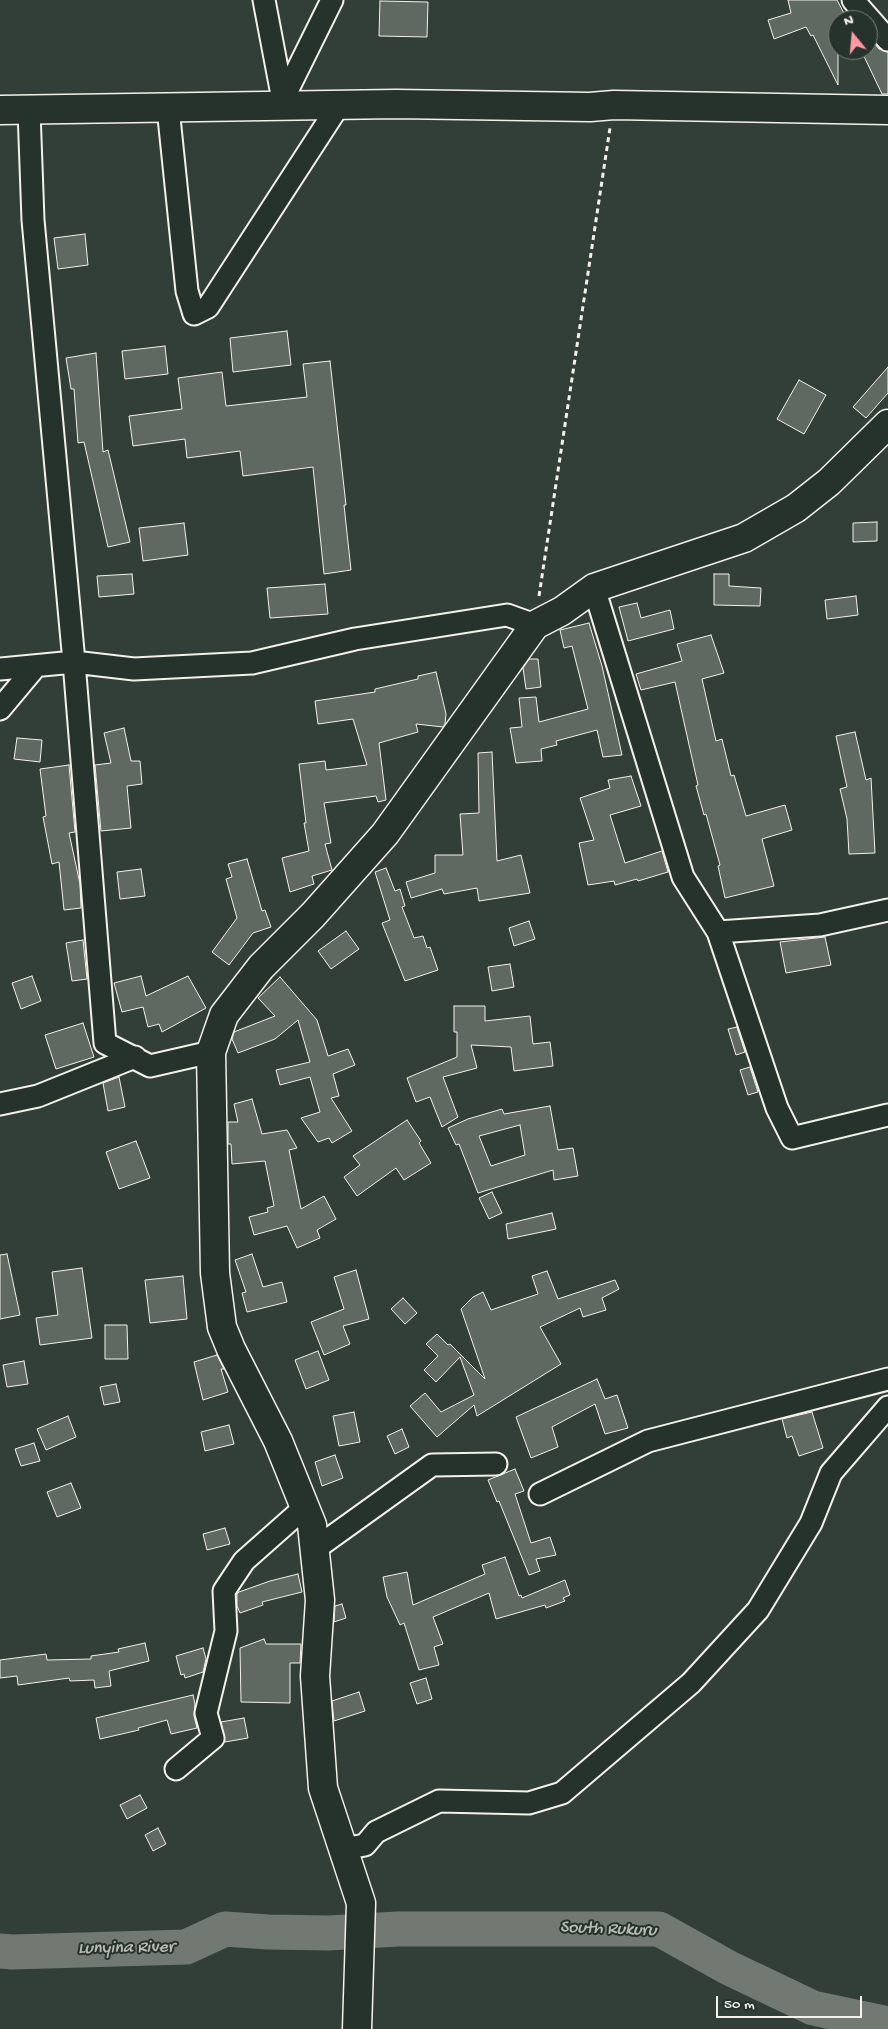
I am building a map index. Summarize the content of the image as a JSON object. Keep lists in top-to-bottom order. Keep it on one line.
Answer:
{"water":["South Rukuru","Lunyina River"],"scale_bar":"50 m","north":"top"}
